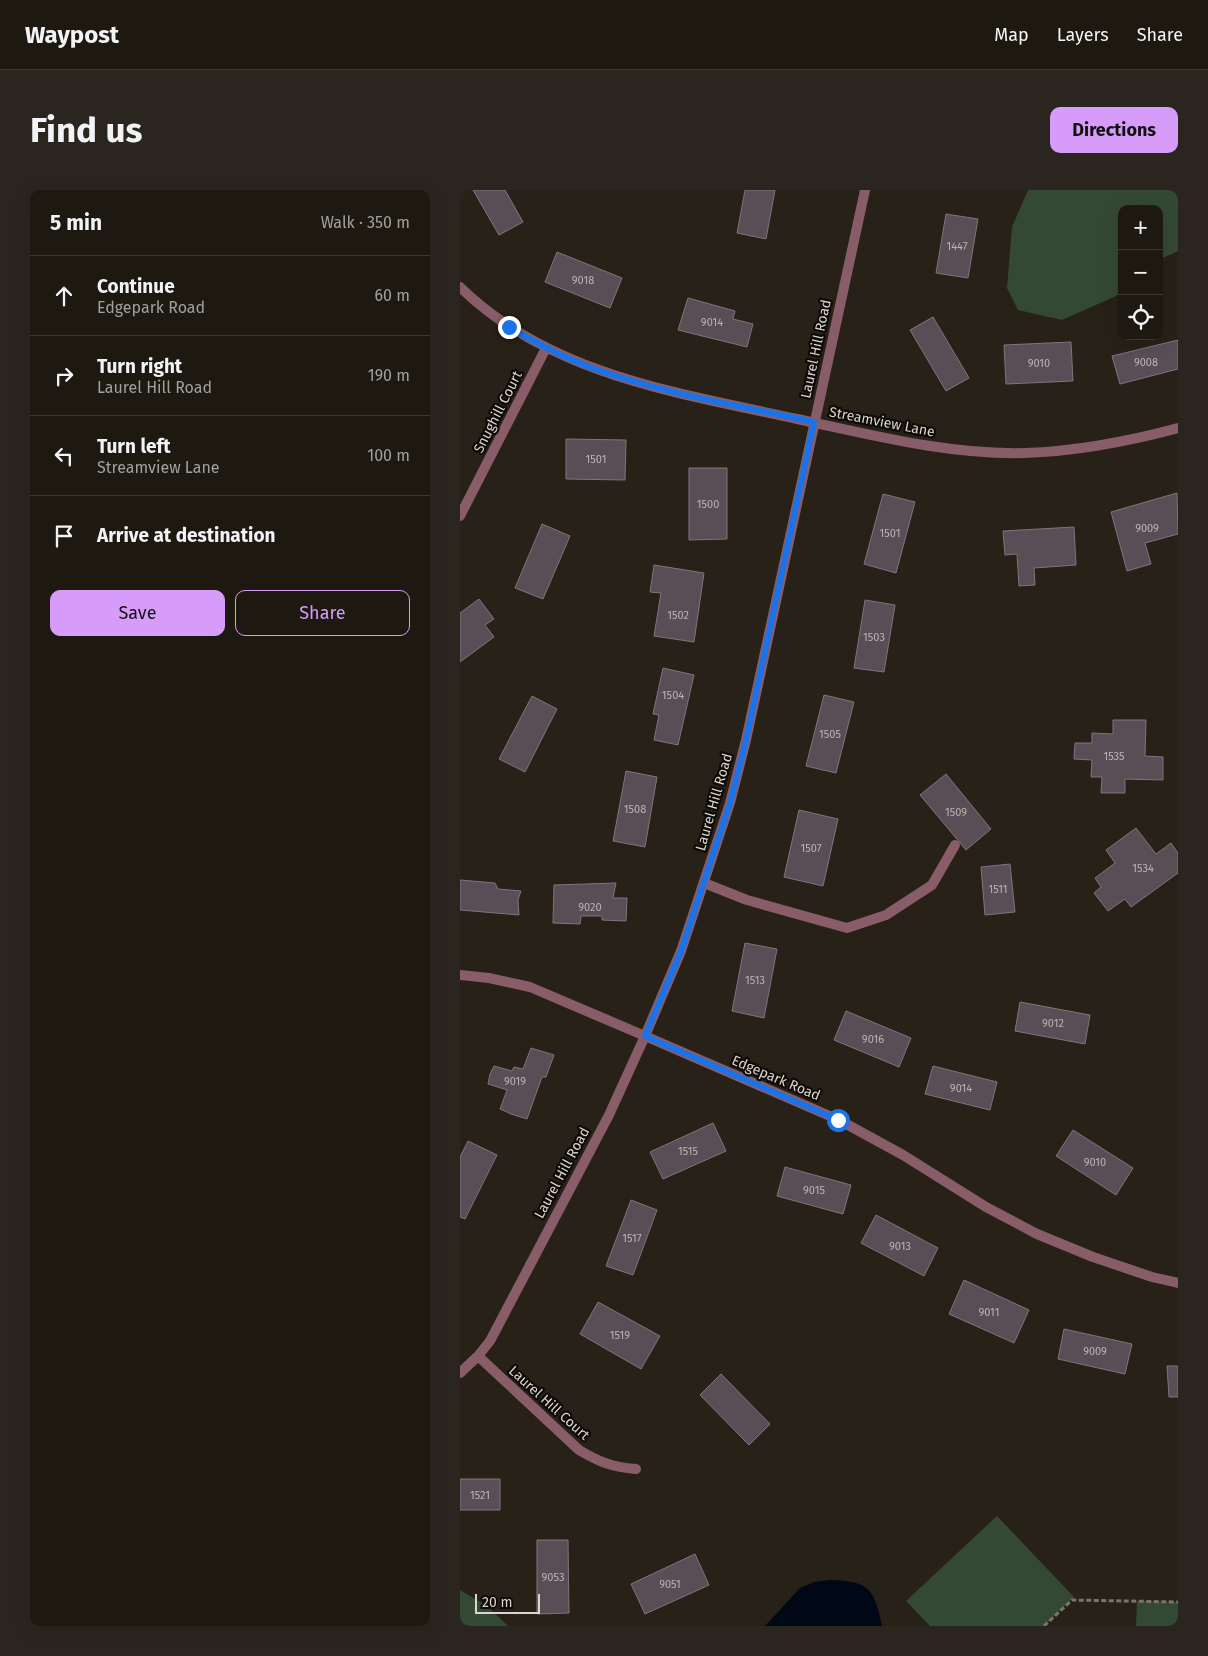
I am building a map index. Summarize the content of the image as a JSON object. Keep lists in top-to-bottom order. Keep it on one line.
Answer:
{"streets":{"street":["Laurel Hill Road","Snughill Court","Streamview Lane","Edgepark Road","Laurel Hill Court"]},"crossings":[["Laurel Hill Road","Streamview Lane"],["Laurel Hill Road","Edgepark Road"],["Laurel Hill Road","Laurel Hill Court"],["Snughill Court","Streamview Lane"]],"house_numbers":["1447","9018","9014","9008","9010","1501","1500","9009","1501","1502","1503","1504","1505","1535","1508","1509","1507","1534","1511","9020","1513","9012","9016","9019","9014","1515","9010","9015","1517","9013","9011","1519","9009","1521","9053","9051"],"scale_bar":"20 m","page":{"header":"Waypost","nav":["Map","Layers","Share"],"buttons":["Directions",["Save","Share"]],"title":"Find us","heading":["5 min","Walk · 350 m"],"map_buttons":["+","−"],"list":[["Continue","Edgepark Road","60 m"],["Turn right","Laurel Hill Road","190 m"],["Turn left","Streamview Lane","100 m"],"Arrive at destination"],"scale":"20 m"}}
